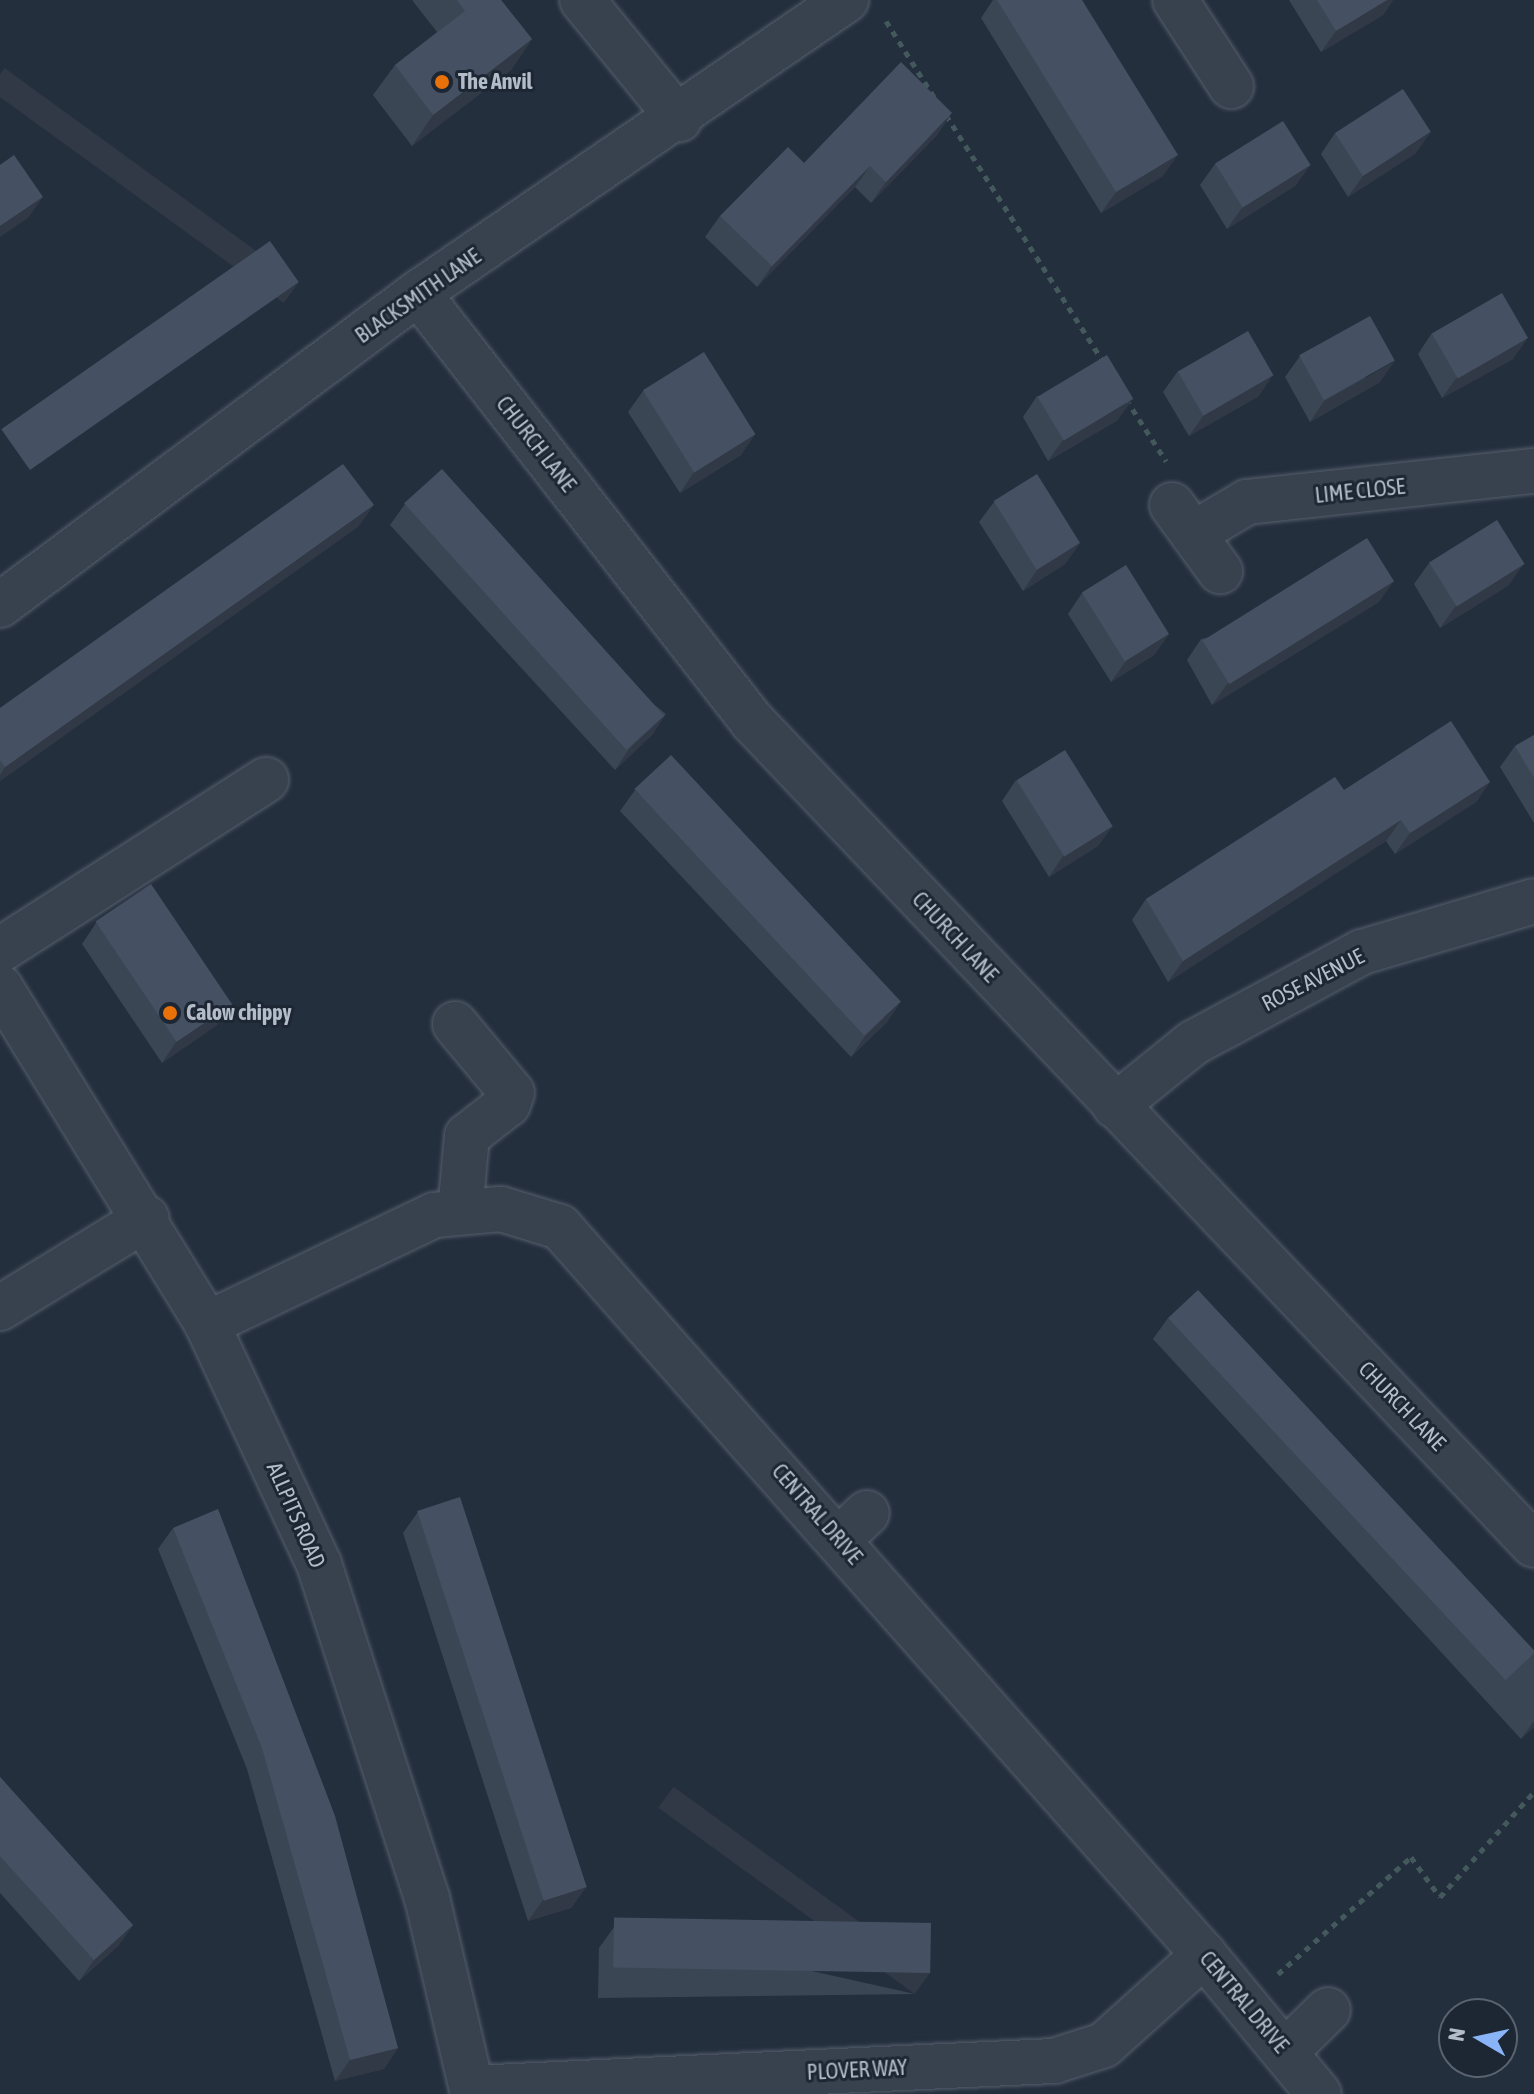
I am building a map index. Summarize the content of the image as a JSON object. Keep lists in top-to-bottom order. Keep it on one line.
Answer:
{"streets":{"street":["BLACKSMITH LANE","CHURCH LANE","LIME CLOSE","ROSE AVENUE","CENTRAL DRIVE","ALLPITS ROAD","PLOVER WAY"]},"crossings":[["BLACKSMITH LANE","CHURCH LANE"],["CHURCH LANE","ROSE AVENUE"],["CENTRAL DRIVE","ALLPITS ROAD"],["CENTRAL DRIVE","PLOVER WAY"],["ALLPITS ROAD","PLOVER WAY"]],"places":["The Anvil","Calow chippy"],"north":"left"}
